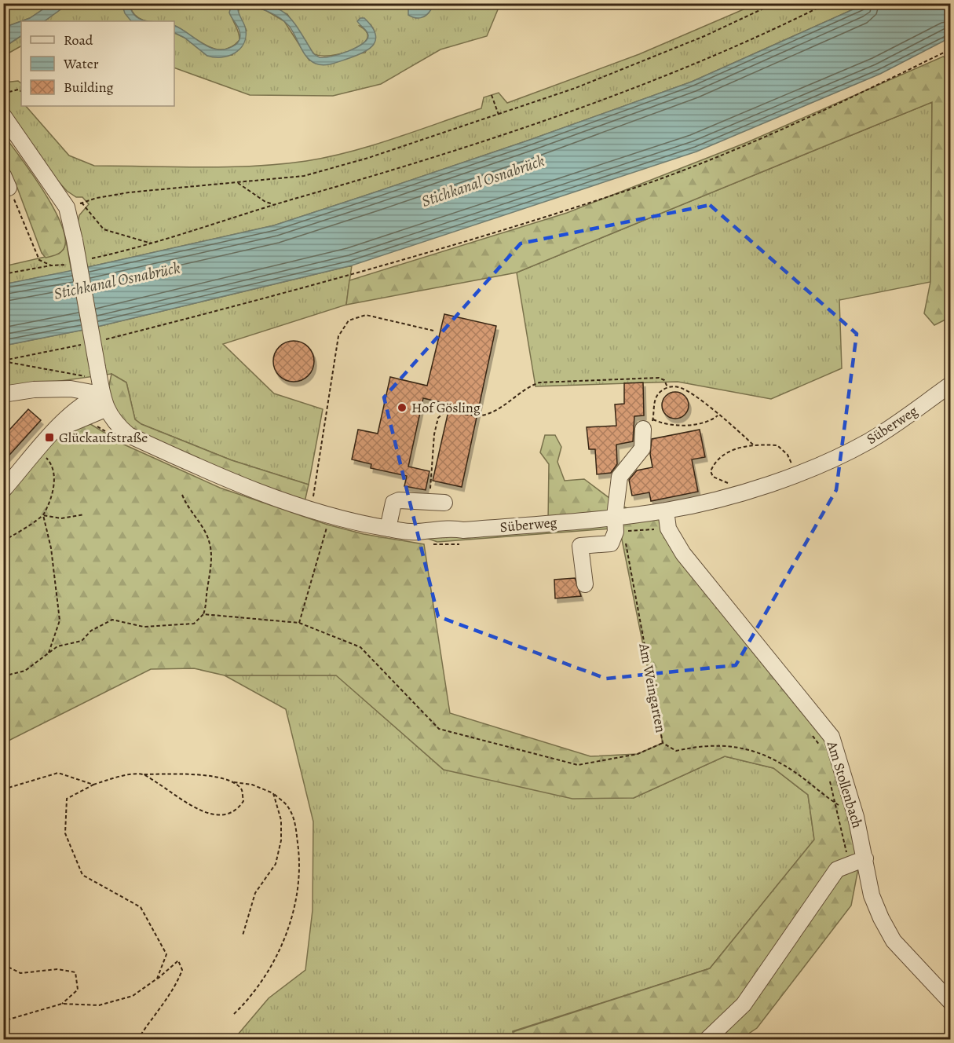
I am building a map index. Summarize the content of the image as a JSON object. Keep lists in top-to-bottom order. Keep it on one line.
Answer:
{"streets":{"street":["Süberweg","Am Stollenbach"],"path":["Am Weingarten"]},"crossings":[["Süberweg","Am Stollenbach"],["Am Weingarten","Am Stollenbach"]],"water":["Stichkanal Osnabrück"],"places":{"other":["Hof Gösling"],"transit":["Glückaufstraße"]},"legend":["Road","Water","Building"]}
